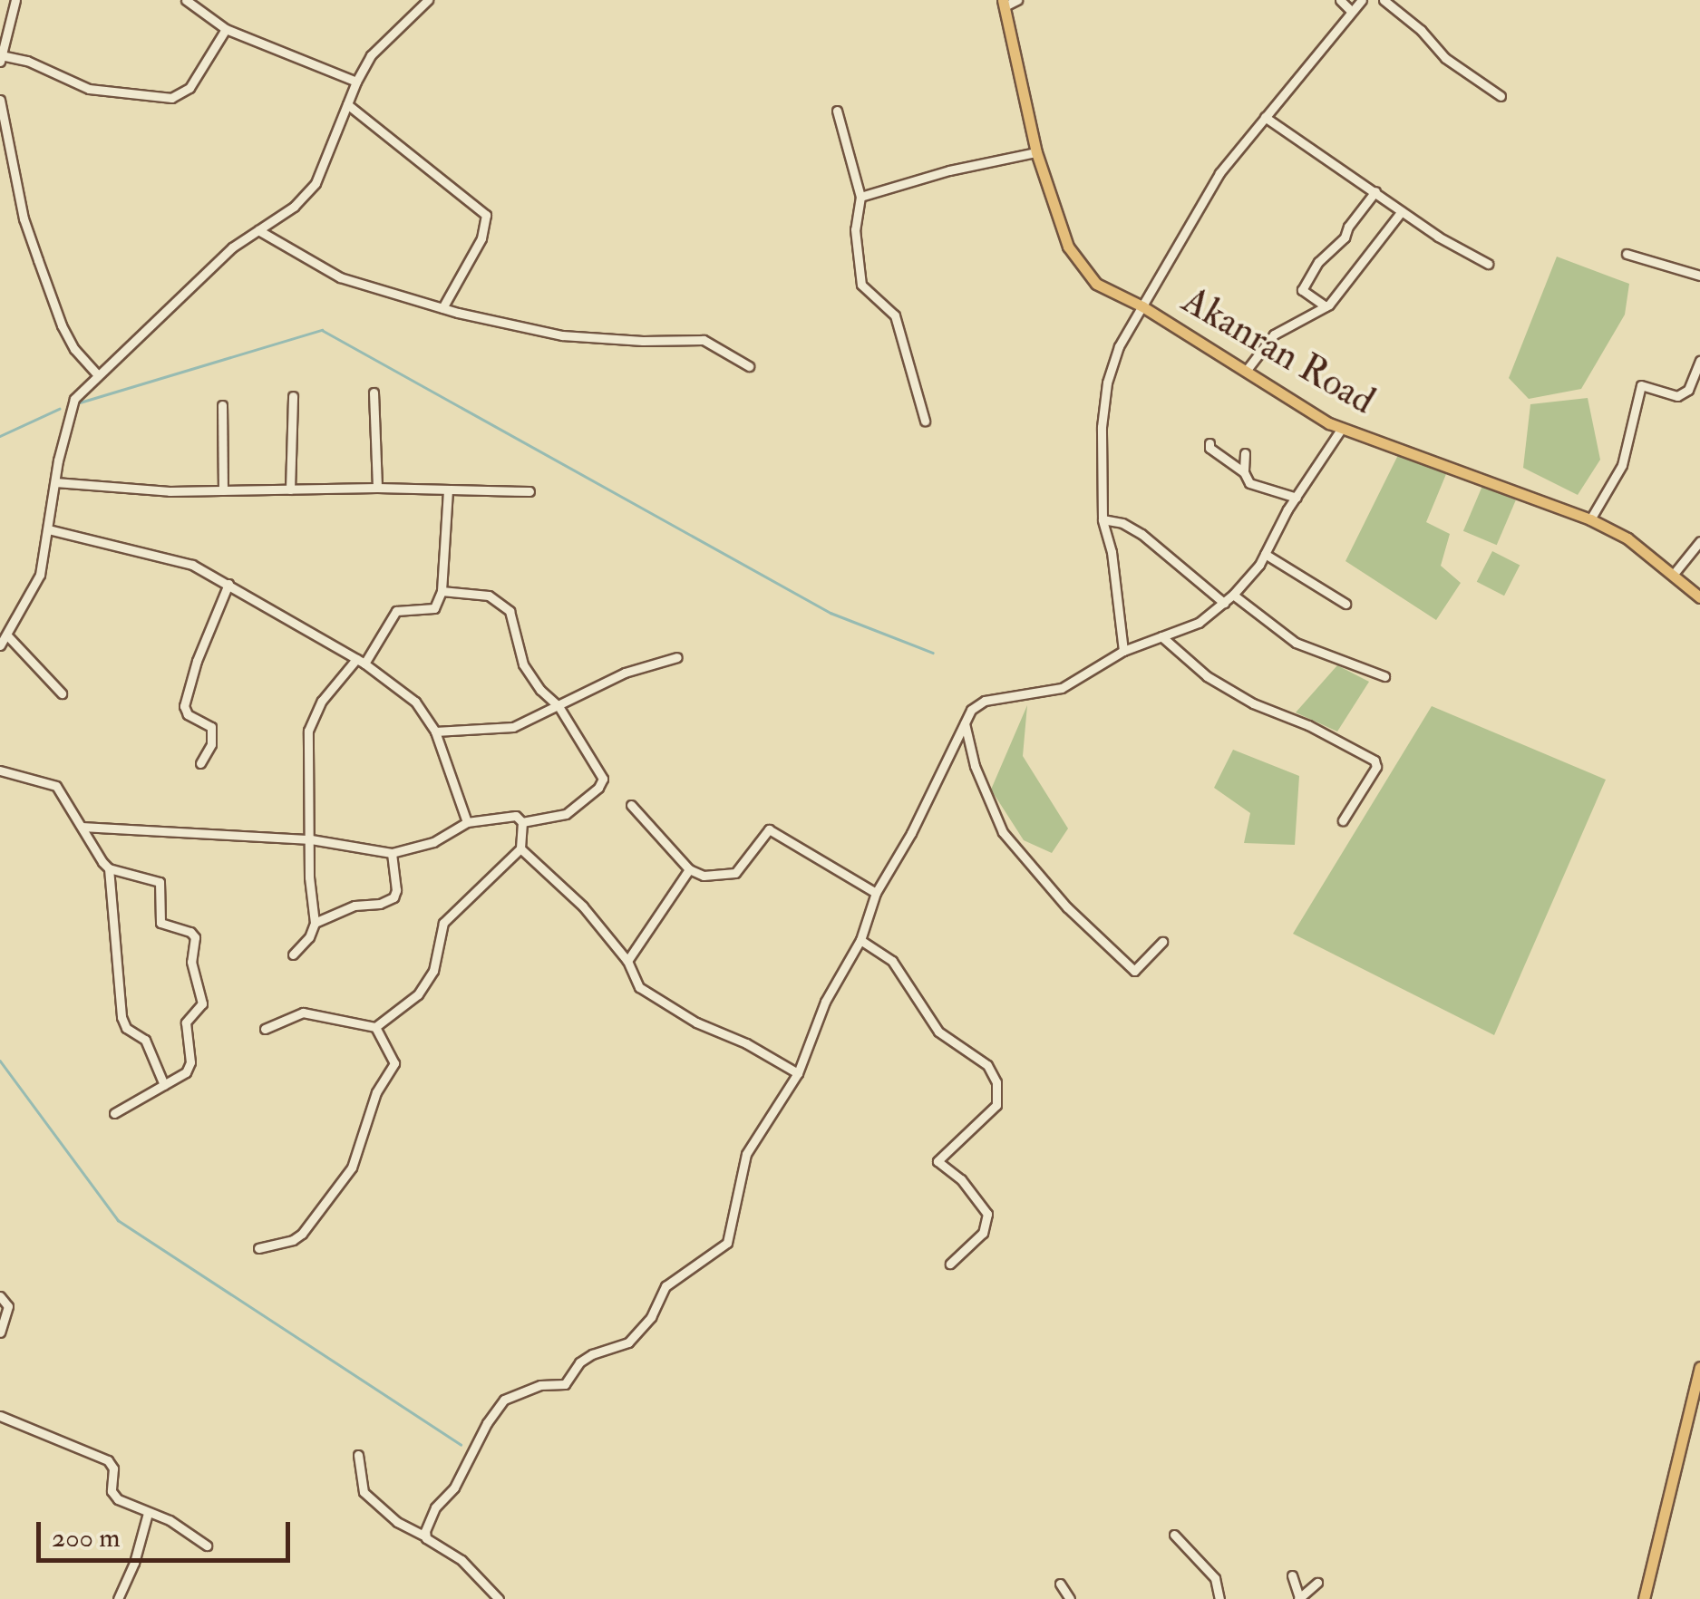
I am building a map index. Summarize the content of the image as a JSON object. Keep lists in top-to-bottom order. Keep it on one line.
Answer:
{"streets":{"main road":["Akanran Road"]},"scale_bar":"200 m"}
